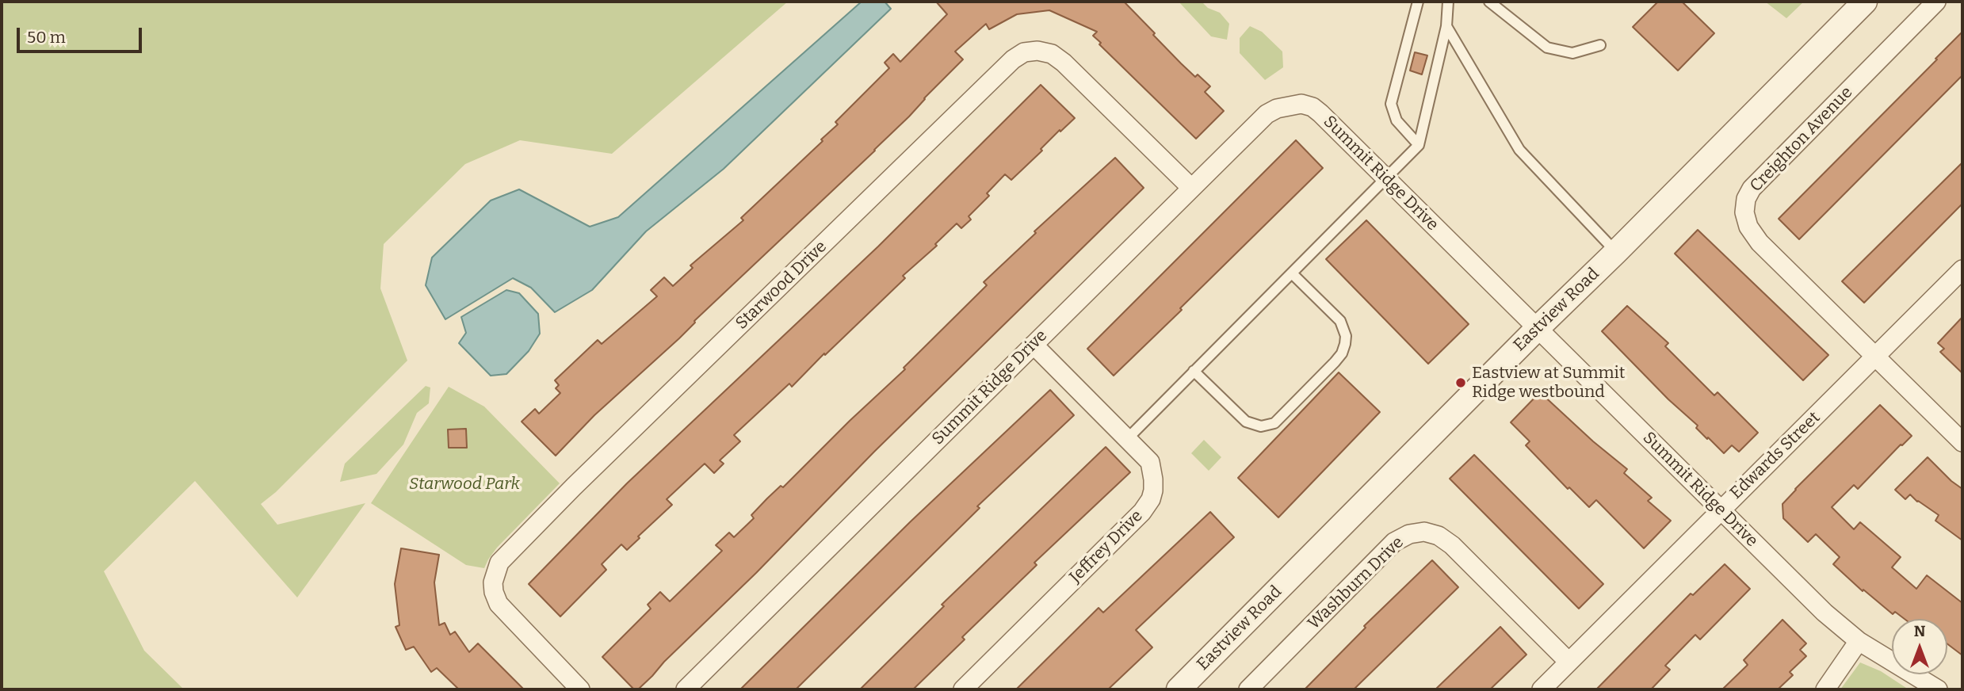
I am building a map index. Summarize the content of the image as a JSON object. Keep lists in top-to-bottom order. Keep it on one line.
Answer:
{"streets":{"street":["Creighton Avenue","Summit Ridge Drive","Starwood Drive","Eastview Road","Edwards Street","Jeffrey Drive","Washburn Drive"]},"crossings":[["Creighton Avenue","Edwards Street"],["Summit Ridge Drive","Starwood Drive"],["Summit Ridge Drive","Eastview Road"],["Summit Ridge Drive","Edwards Street"],["Summit Ridge Drive","Jeffrey Drive"],["Edwards Street","Washburn Drive"]],"parks":["Starwood Park"],"places":["Eastview at Summit Ridge westbound"],"scale_bar":"50 m","north":"top"}
